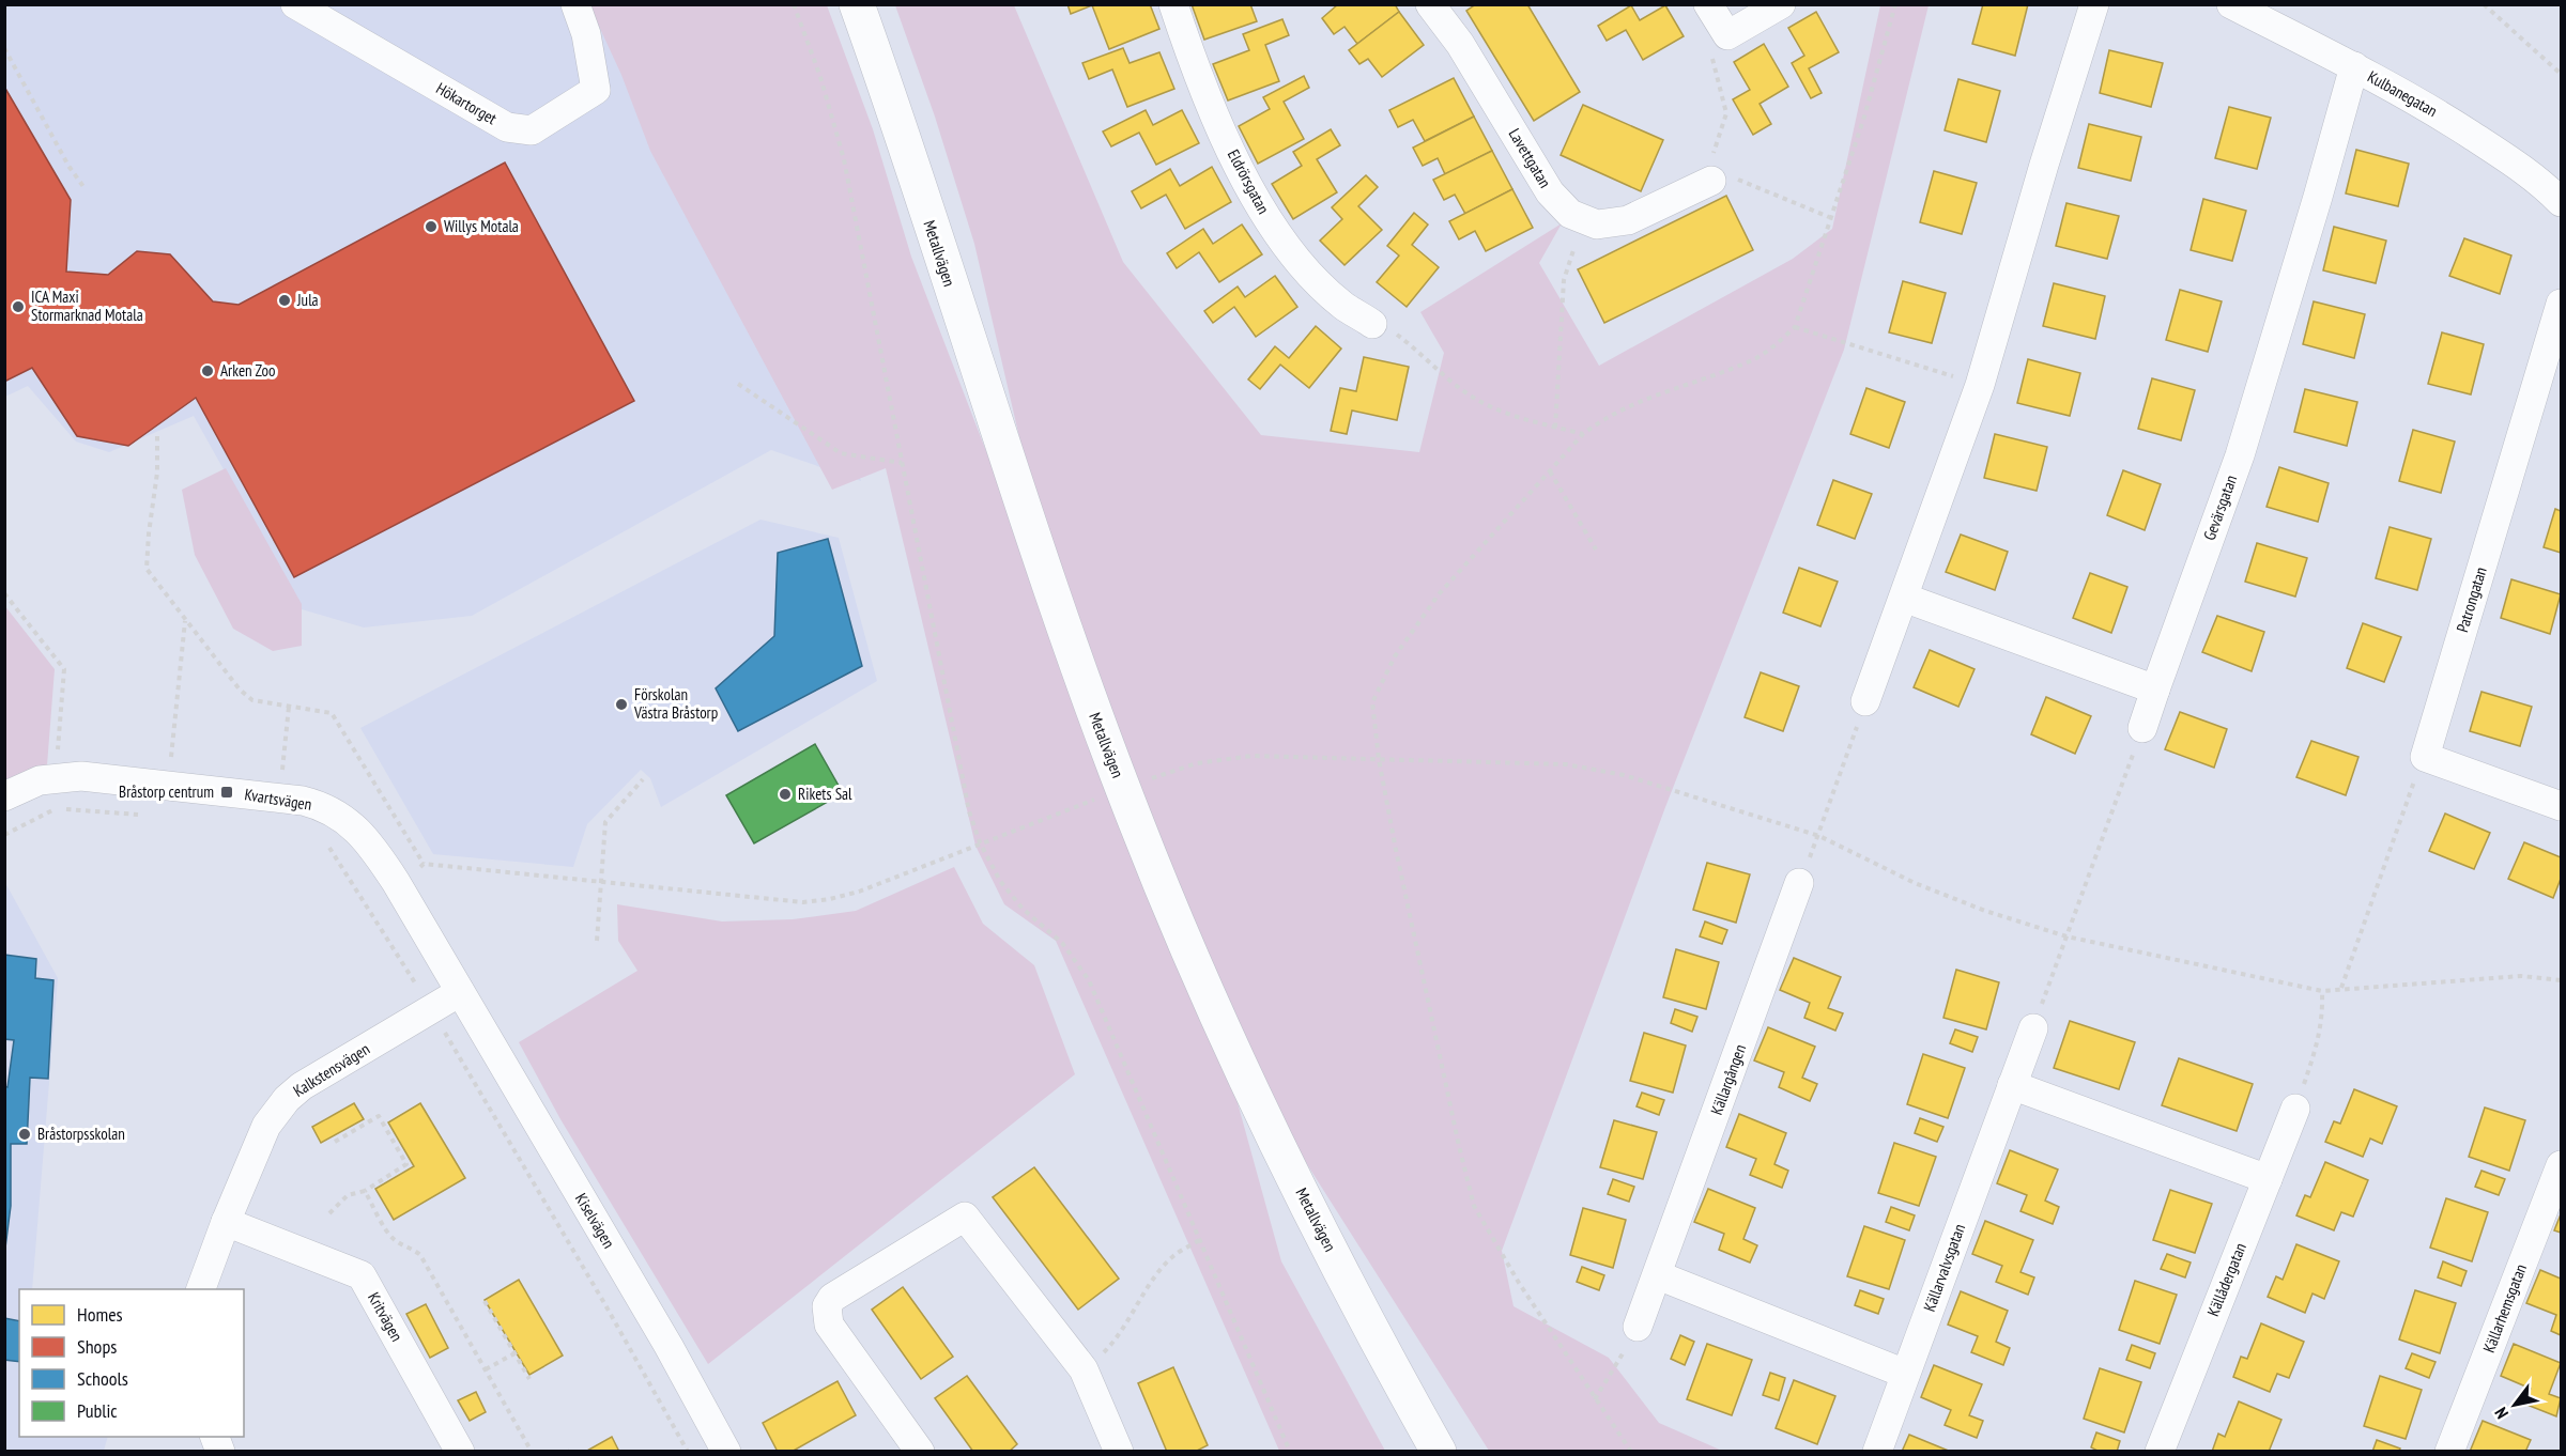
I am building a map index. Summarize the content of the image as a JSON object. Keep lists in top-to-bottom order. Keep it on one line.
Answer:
{"streets":{"main road":["Metallvägen"],"street":["Kulbanegatan","Hökartorget","Lavettgatan","Eldrörsgatan","Gevärsgatan","Patrongatan","Kvartsvägen","Kalkstensvägen","Källargången","Kiselvägen","Källarvalvsgatan","Källådergatan","Källarhemsgatan","Kritvägen"]},"crossings":[["Kulbanegatan","Gevärsgatan"],["Kvartsvägen","Kalkstensvägen"],["Kvartsvägen","Kiselvägen"],["Kalkstensvägen","Kiselvägen"],["Kalkstensvägen","Kritvägen"]],"places":{"other":["Willys Motala","Jula","ICA Maxi Stormarknad Motala","Arken Zoo","Förskolan Västra Bråstorp","Rikets Sal","Bråstorpsskolan"],"transit":["Bråstorp centrum"]},"legend":["Homes","Shops","Schools","Public"],"north":"bottom left"}
